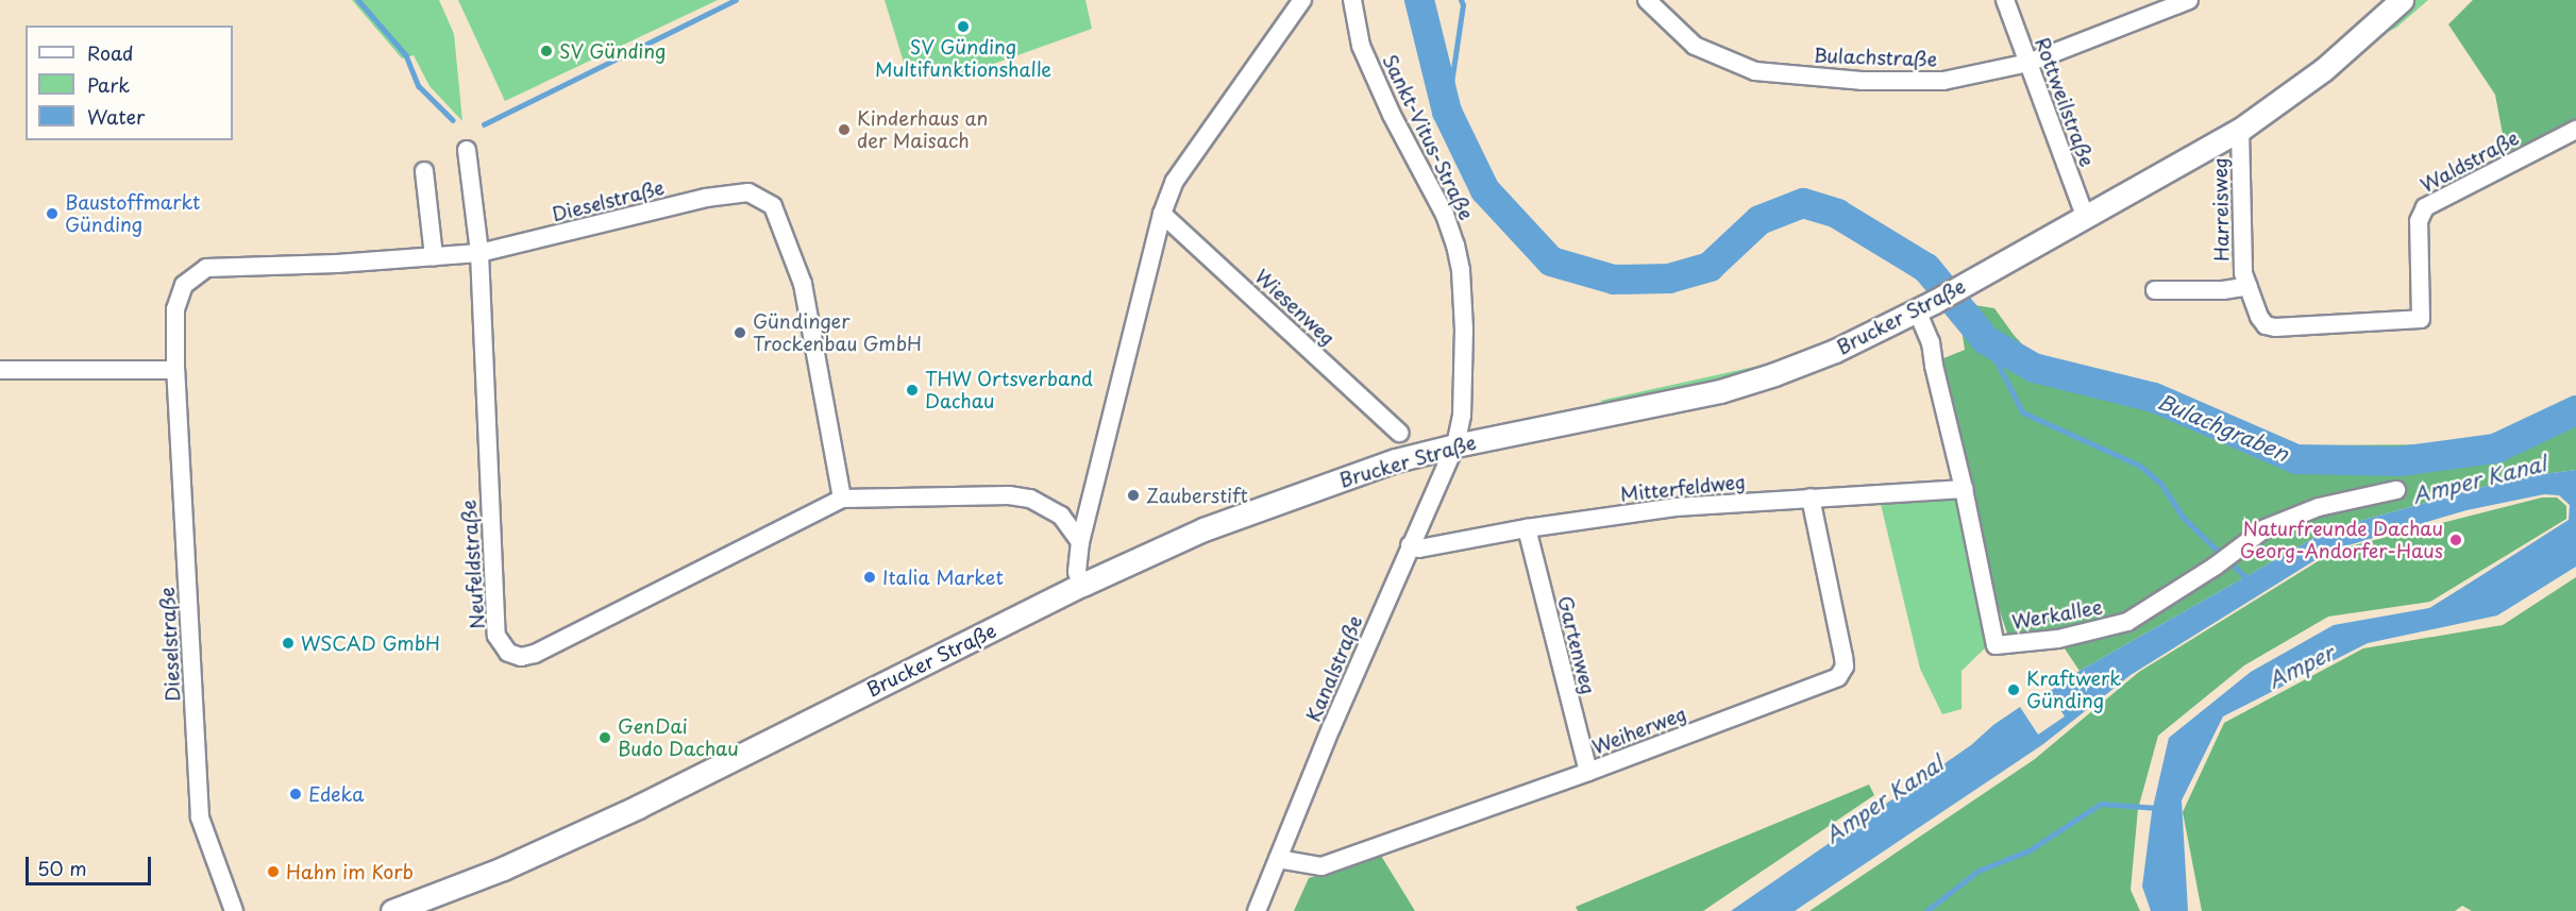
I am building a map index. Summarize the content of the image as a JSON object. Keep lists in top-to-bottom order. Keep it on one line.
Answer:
{"streets":{"main road":["Brucker Straße"],"street":["Bulachstraße","Rottweilstraße","Sankt-Vitus-Straße","Waldstraße","Dieselstraße","Harreisweg","Wiesenweg","Mitterfeldweg","Neufeldstraße","Werkallee","Gartenweg","Kanalstraße","Weiherweg"]},"crossings":[["Bulachstraße","Rottweilstraße"],["Rottweilstraße","Brucker Straße"],["Sankt-Vitus-Straße","Brucker Straße"],["Sankt-Vitus-Straße","Kanalstraße"],["Waldstraße","Harreisweg"],["Dieselstraße","Neufeldstraße"],["Harreisweg","Brucker Straße"],["Brucker Straße","Werkallee"],["Brucker Straße","Kanalstraße"],["Mitterfeldweg","Werkallee"],["Mitterfeldweg","Gartenweg"],["Mitterfeldweg","Kanalstraße"],["Mitterfeldweg","Weiherweg"],["Gartenweg","Weiherweg"],["Kanalstraße","Weiherweg"]],"water":["Bulachgraben","Amper Kanal","Amper"],"places":["SV Günding Multifunktionshalle","SV Günding","Kinderhaus an der Maisach","Baustoffmarkt Günding","Gündinger Trockenbau GmbH","THW Ortsverband Dachau","Zauberstift","Naturfreunde Dachau Georg-Andorfer-Haus","Italia Market","WSCAD GmbH","Kraftwerk Günding","GenDai Budo Dachau","Edeka","Hahn im Korb"],"legend":["Road","Park","Water"],"scale_bar":"50 m"}
